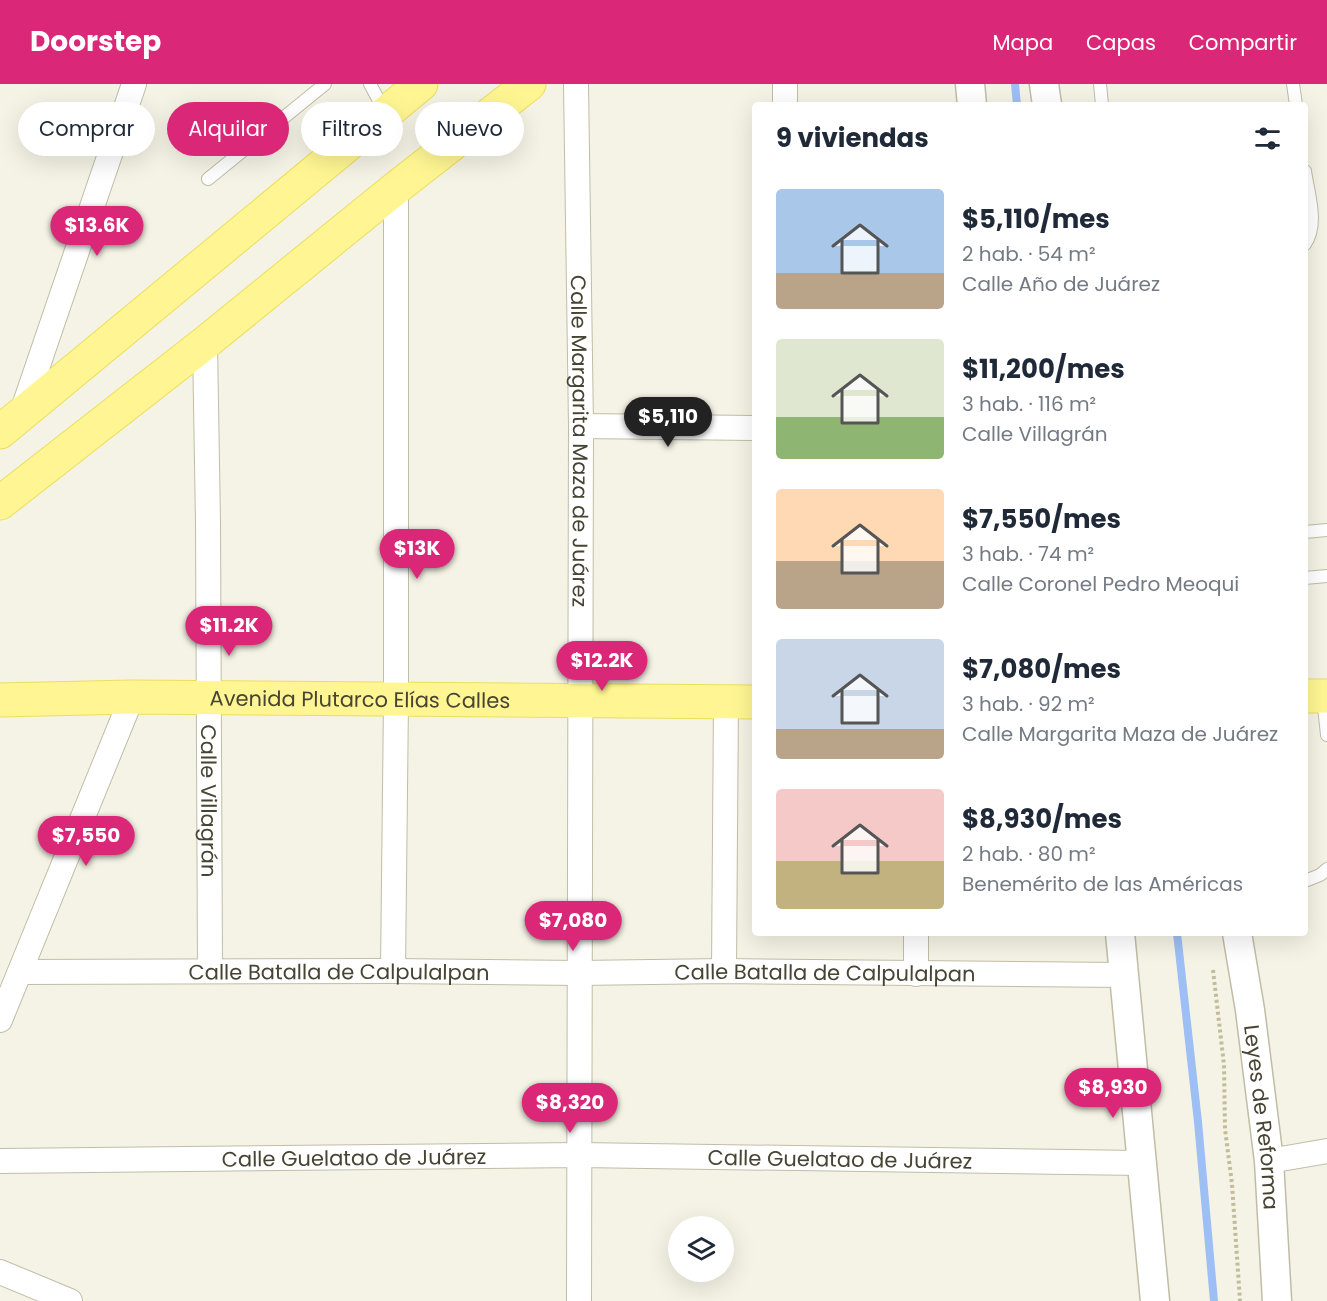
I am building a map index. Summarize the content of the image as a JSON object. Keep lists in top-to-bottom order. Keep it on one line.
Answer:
{"streets":{"main road":["Avenida Plutarco Elías Calles"],"street":["Calle Margarita Maza de Juárez","Calle Villagrán","Calle Batalla de Calpulalpan","Leyes de Reforma","Calle Guelatao de Juárez"]},"crossings":[["Calle Margarita Maza de Juárez","Avenida Plutarco Elías Calles"],["Calle Margarita Maza de Juárez","Calle Batalla de Calpulalpan"],["Calle Margarita Maza de Juárez","Calle Guelatao de Juárez"],["Avenida Plutarco Elías Calles","Calle Villagrán"],["Calle Villagrán","Calle Batalla de Calpulalpan"]],"page":{"header":"Doorstep","nav":["Mapa","Capas","Compartir"],"chip":["Comprar","Alquilar","Filtros","Nuevo"],"heading":"9 viviendas","list":[{"name":"$5,110/mes","note":"2 hab. · 54 m² · Calle Año de Juárez"},{"name":"$11,200/mes","note":"3 hab. · 116 m² · Calle Villagrán"},{"name":"$7,550/mes","note":"3 hab. · 74 m² · Calle Coronel Pedro Meoqui"},{"name":"$7,080/mes","note":"3 hab. · 92 m² · Calle Margarita Maza de Juárez"},{"name":"$8,930/mes","note":"2 hab. · 80 m² · Benemérito de las Américas"}],"price":["$13.6K","$5,110","$13K","$11.2K","$12.2K","$7,550","$7,080","$8,930","$8,320"]}}
